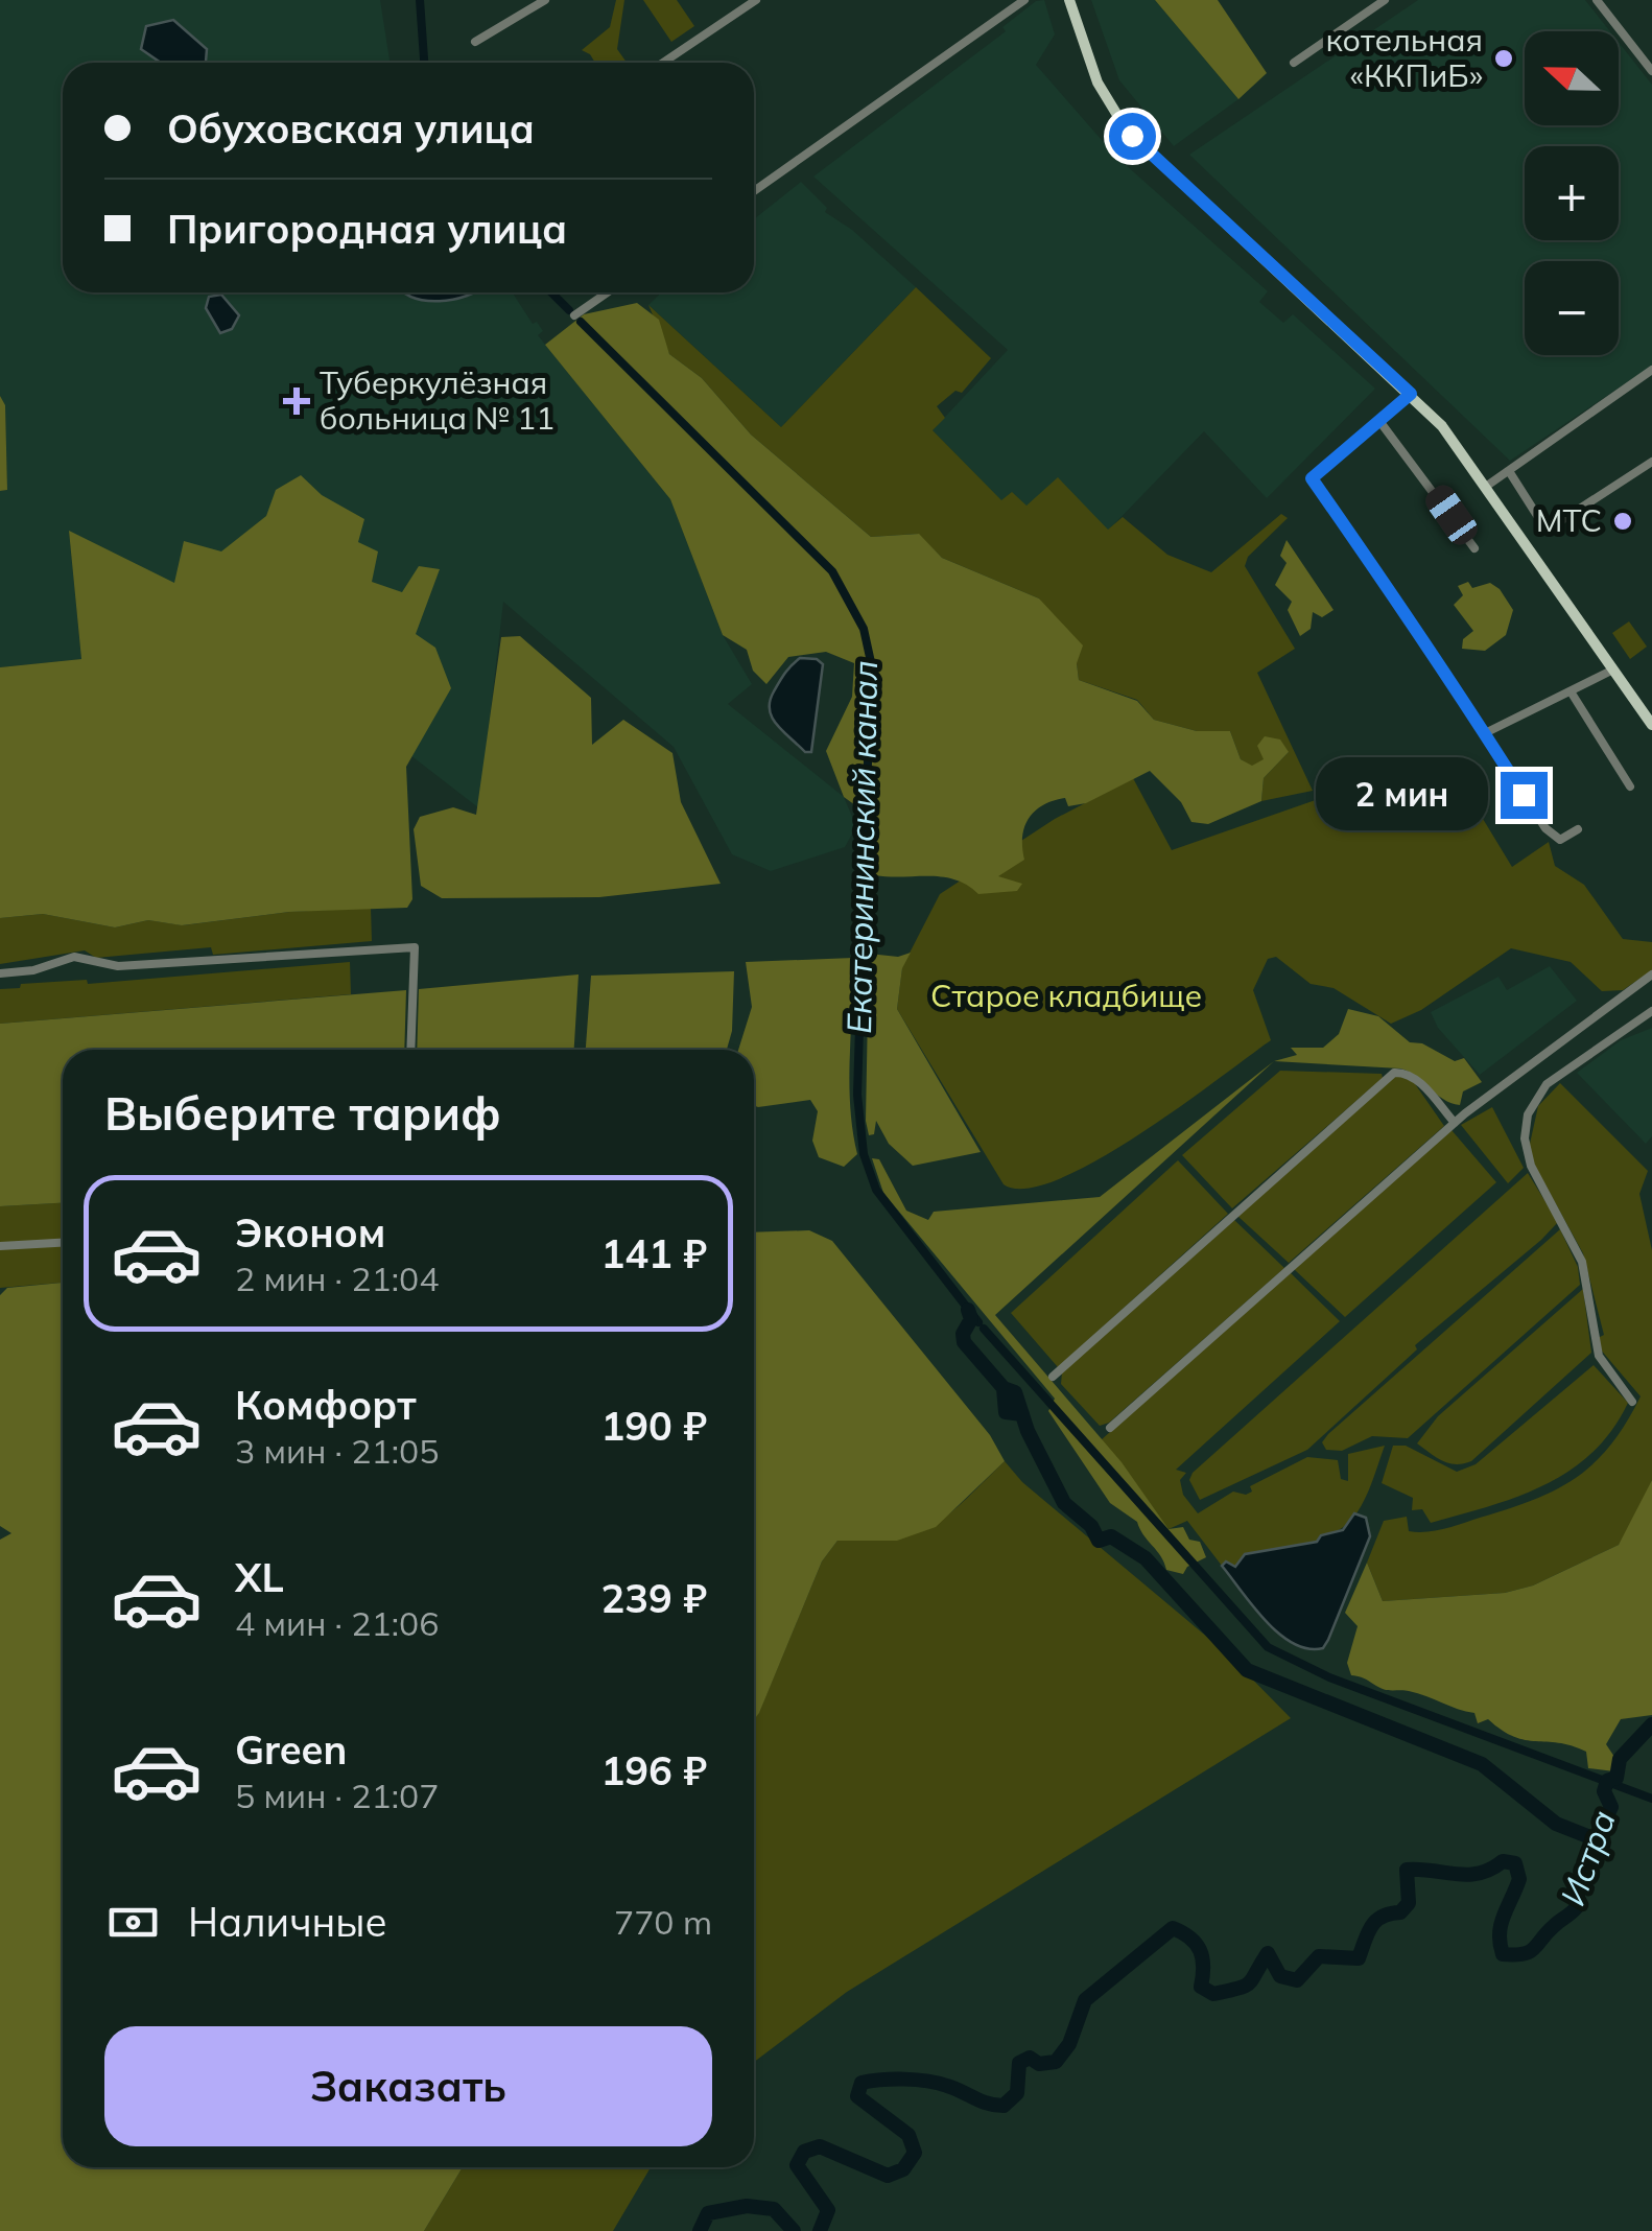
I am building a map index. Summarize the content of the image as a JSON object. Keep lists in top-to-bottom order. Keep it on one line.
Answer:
{"water":["Екатерининский канал","Истра"],"parks":["Старое кладбище"],"places":{"other":["котельная «ККПиБ»","МТС"],"health":["Туберкулёзная больница № 11"]},"north":"left","page":{"map_buttons":["+","−"],"banner":["Обуховская улица","Пригородная улица"],"bubble":"2 мин","heading":"Выберите тариф","list":[{"name":"Эконом","note":"2 мин · 21:04","value":"141 ₽"},{"name":"Комфорт","note":"3 мин · 21:05","value":"190 ₽"},{"name":"XL","note":"4 мин · 21:06","value":"239 ₽"},{"name":"Green","note":"5 мин · 21:07","value":"196 ₽"}],"pay":["Наличные","770 m"],"buttons":"Заказать"}}
